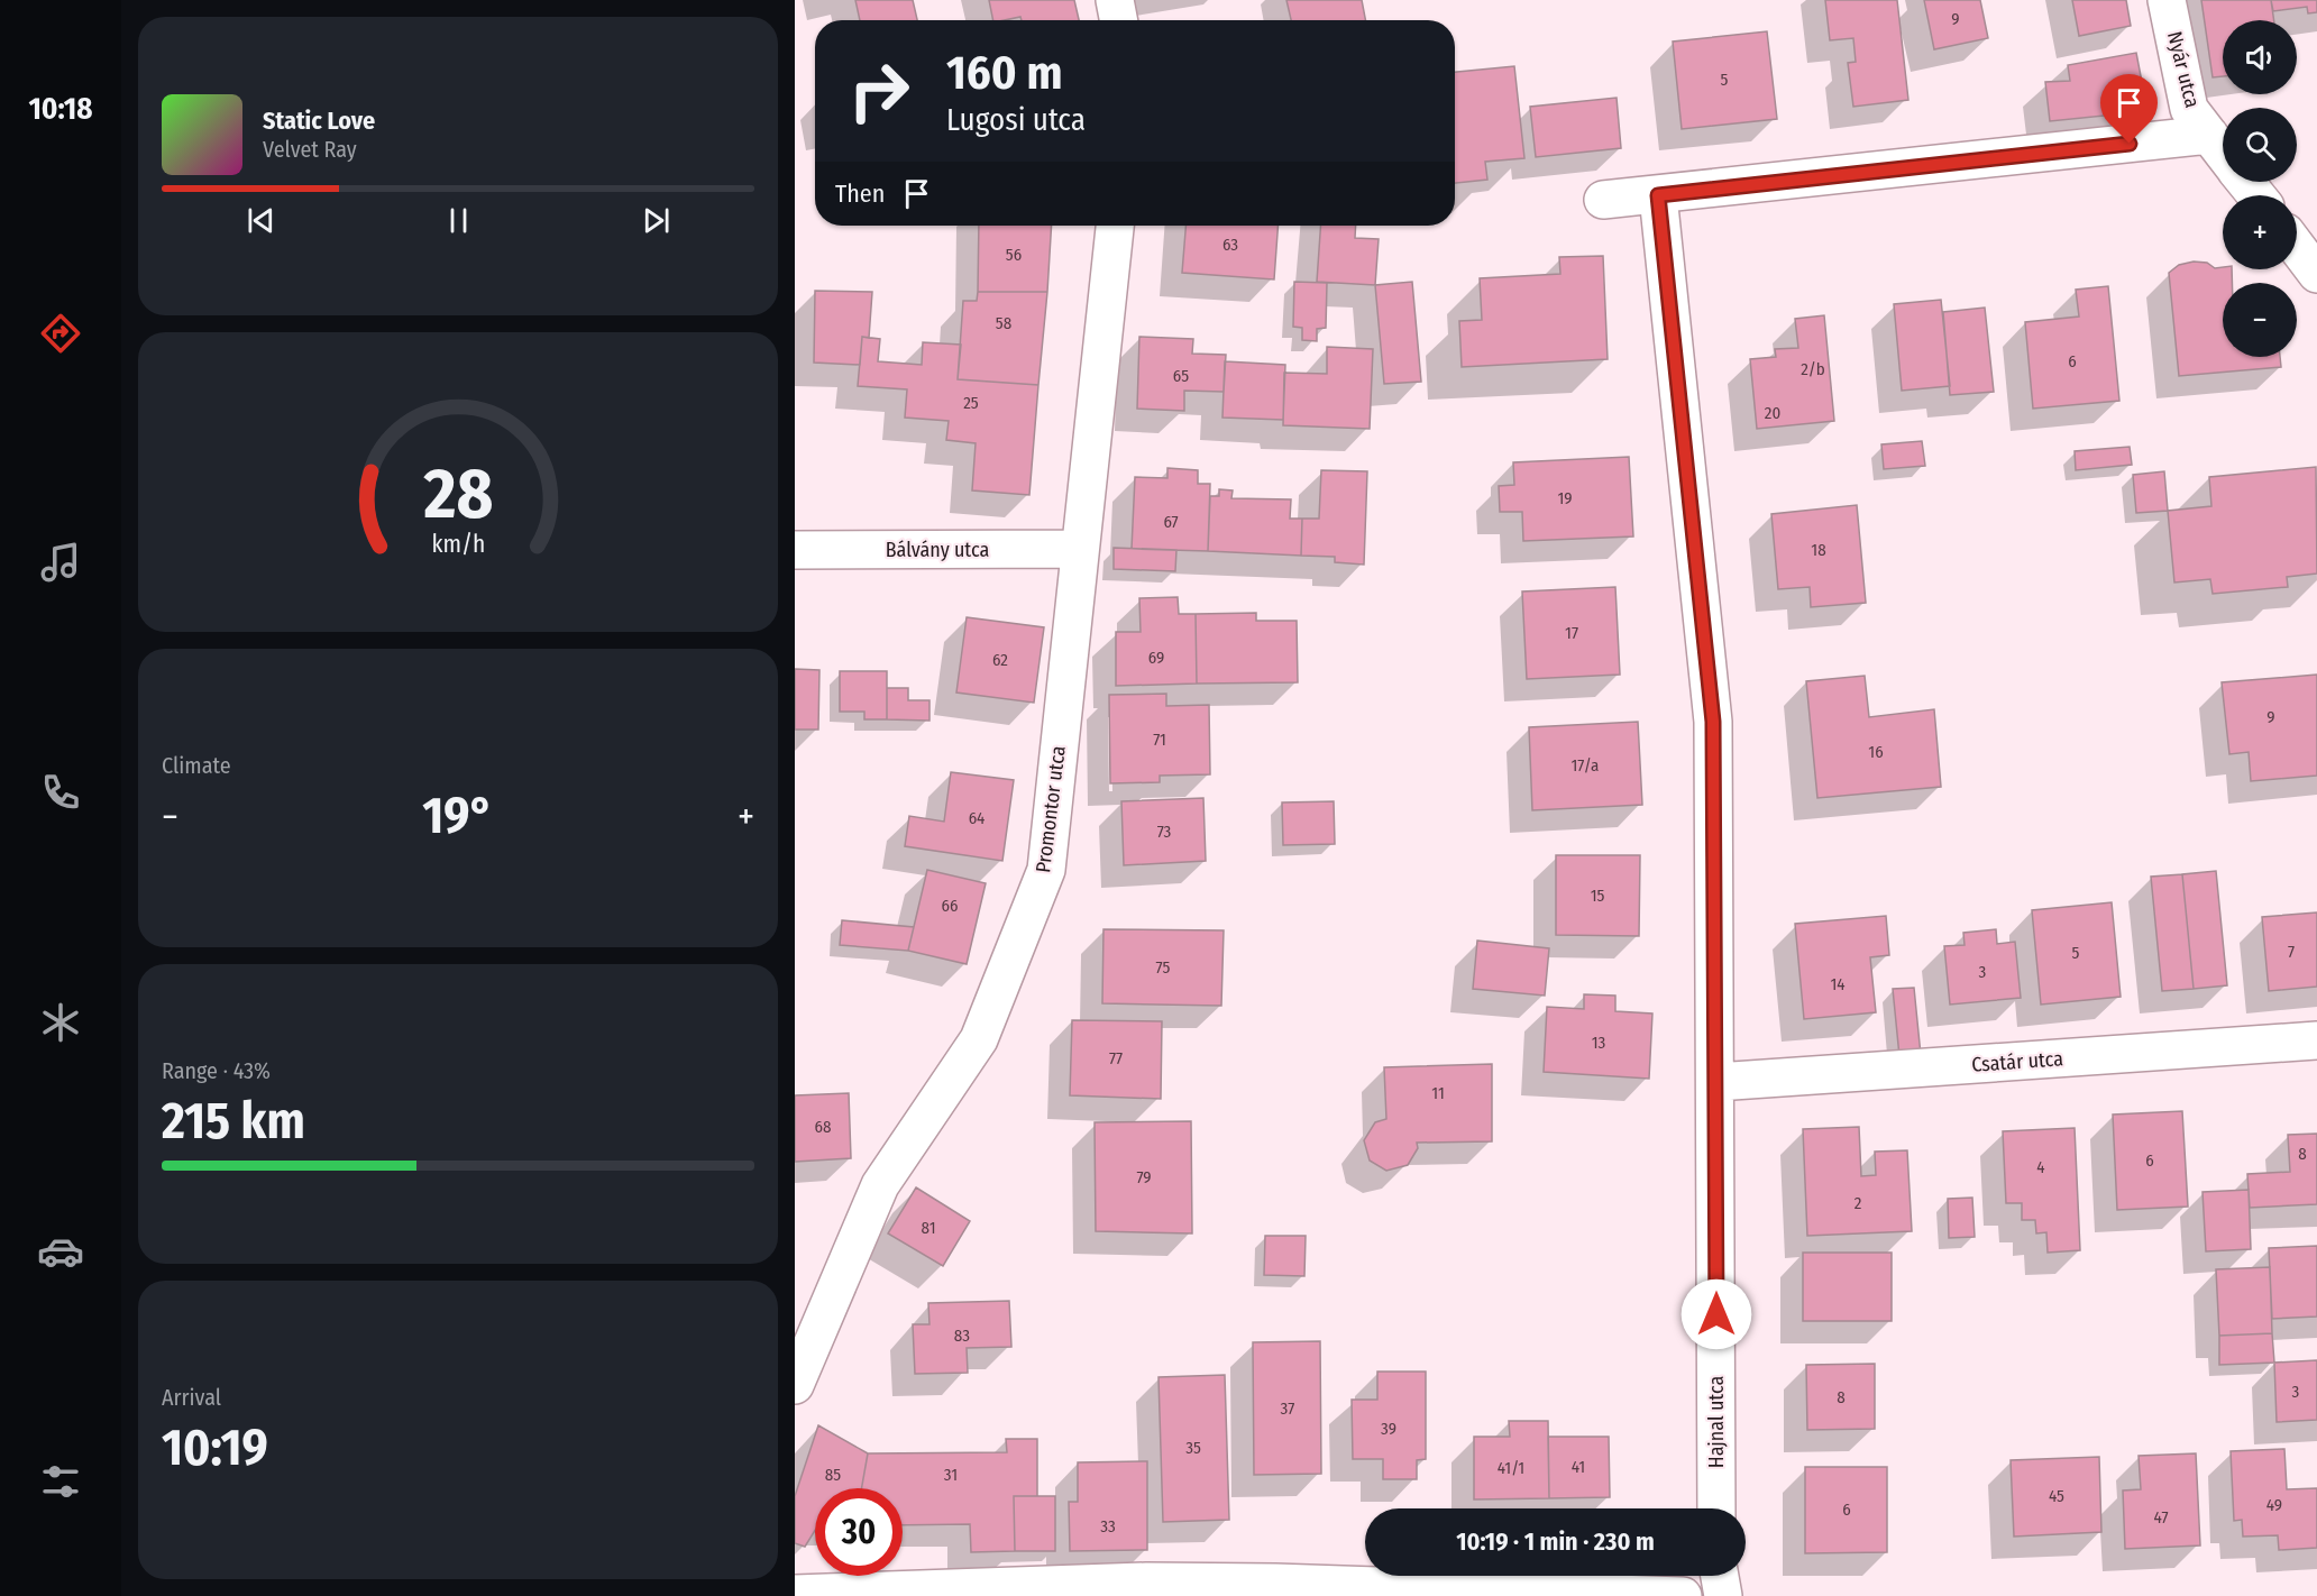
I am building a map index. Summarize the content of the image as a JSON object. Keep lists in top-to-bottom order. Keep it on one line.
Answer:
{"streets":{"street":["Nyár utca","Bálvány utca","Promontor utca","Csatár utca","Hajnal utca"]},"crossings":[["Bálvány utca","Promontor utca"],["Csatár utca","Hajnal utca"]],"house_numbers":["9","5","63","56","58","6","2/b","65","25","20","19","67","18","17","69","62","9","71","16","17/a","64","73","15","66","7","5","75","3","14","13","77","11","68","8","6","4","79","2","81","83","3","8","37","39","35","41","41/1","85","31","45","49","6","47","33"],"page":{"tabs":"10:18","map_buttons":["+","−"],"turn":["160 m","Lugosi utca"],"song":["Static Love","Velvet Ray"],"then":"Then","tile":["Climate",["Range · 43%","215 km"],["Arrival","10:19"]],"heat":["−","19°","+"],"limit":"30","trip":"10:19 · 1 min · 230 m","gauge":["28","km/h"]}}
